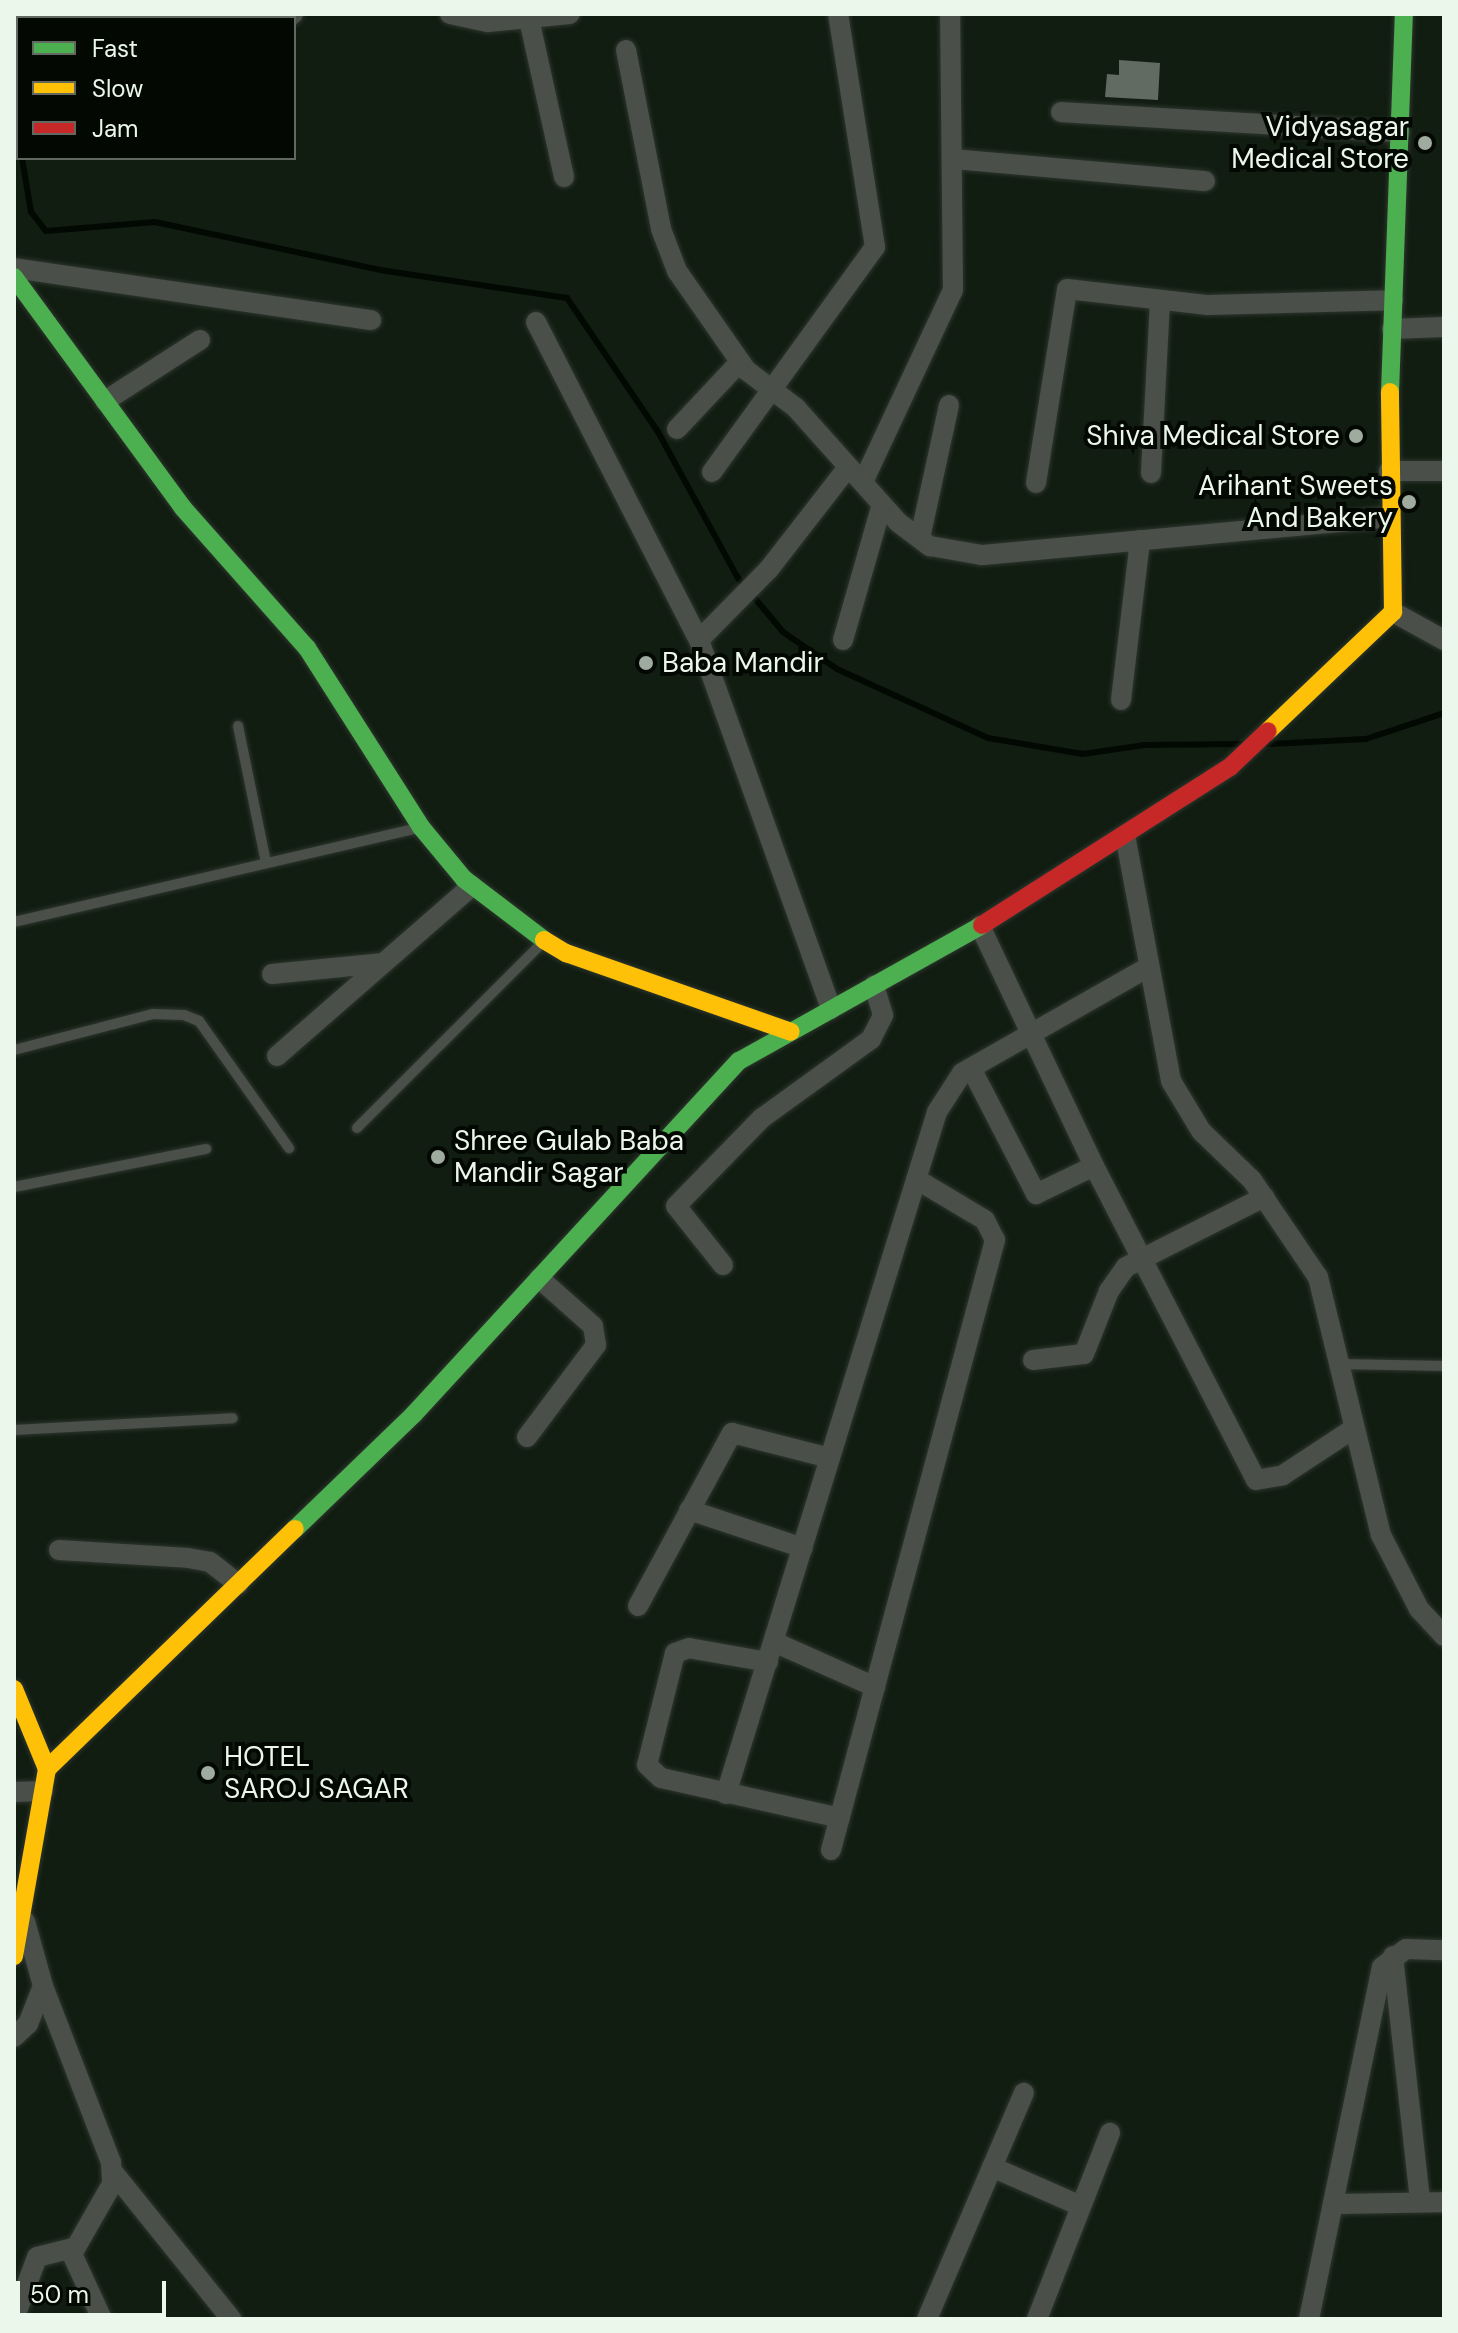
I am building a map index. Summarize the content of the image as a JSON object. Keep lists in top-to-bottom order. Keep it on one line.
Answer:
{"places":["Vidyasagar Medical Store","Shiva Medical Store","Arihant Sweets And Bakery","Baba Mandir","Shree Gulab Baba Mandir Sagar","HOTEL SAROJ SAGAR"],"legend":["Fast","Slow","Jam"],"scale_bar":"50 m"}
